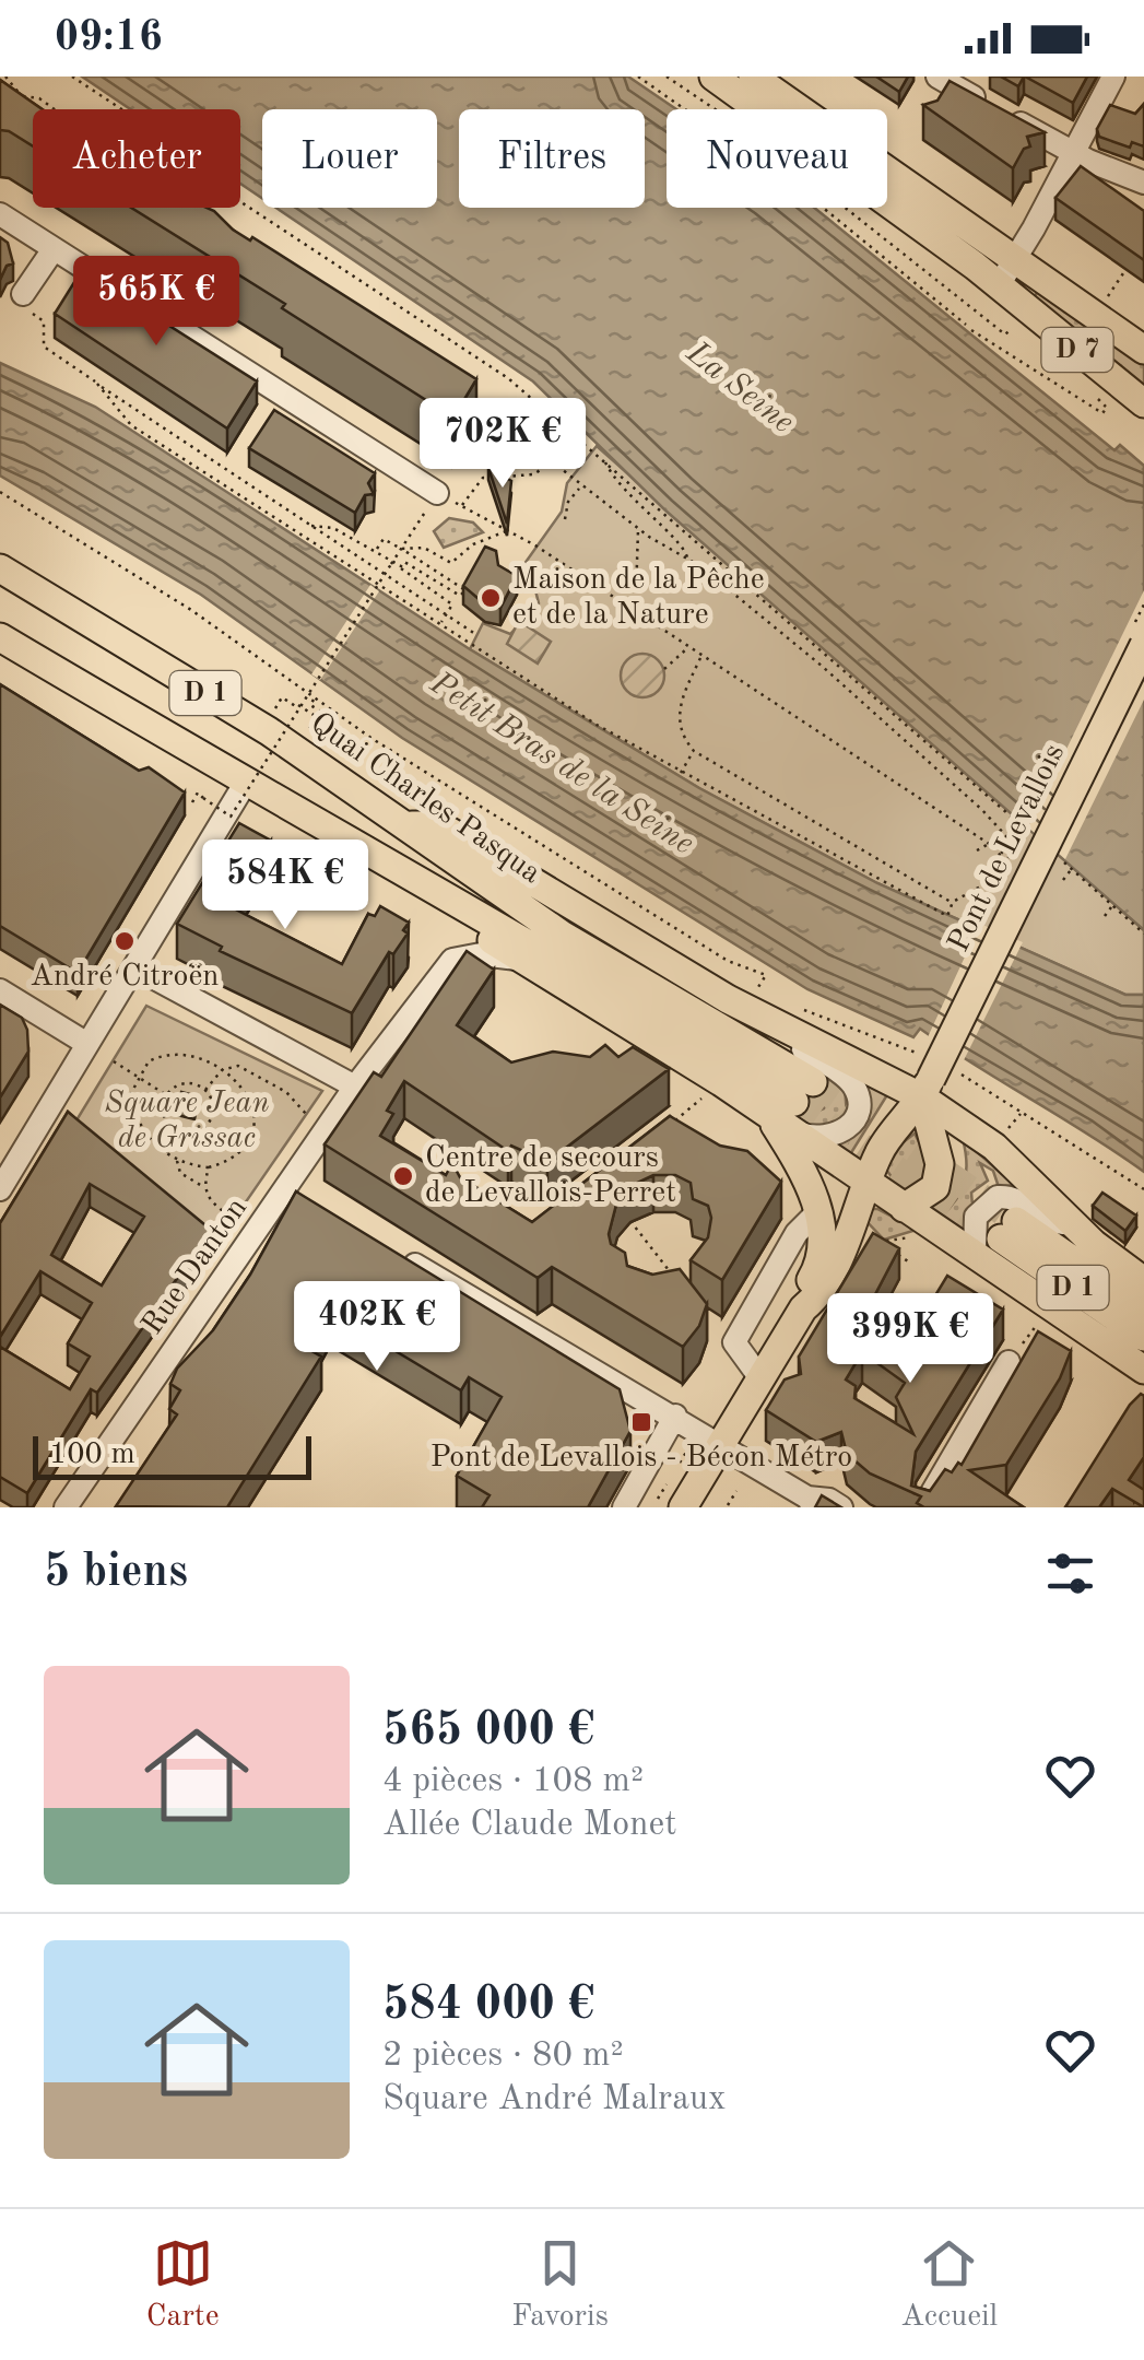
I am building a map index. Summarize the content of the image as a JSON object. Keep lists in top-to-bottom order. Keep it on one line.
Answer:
{"streets":{"main road":["D 7","D 1","Quai Charles Pasqua","Pont de Levallois"],"street":["Rue Danton"]},"water":["La Seine","Petit Bras de la Seine"],"parks":["Square Jean de Grissac"],"places":{"other":["Maison de la Pêche et de la Nature","André Citroën","Centre de secours de Levallois-Perret"],"transit":["Pont de Levallois - Bécon Métro"]},"scale_bar":"100 m","page":{"status":"09:16","chip":["Acheter","Louer","Filtres","Nouveau"],"price":["565K €","702K €","584K €","402K €","399K €"],"scale":"100 m","heading":"5 biens","list":[{"name":"565 000 €","note":"4 pièces · 108 m² · Allée Claude Monet"},{"name":"584 000 €","note":"2 pièces · 80 m² · Square André Malraux"}],"tabs":["Carte","Favoris","Accueil"]}}
